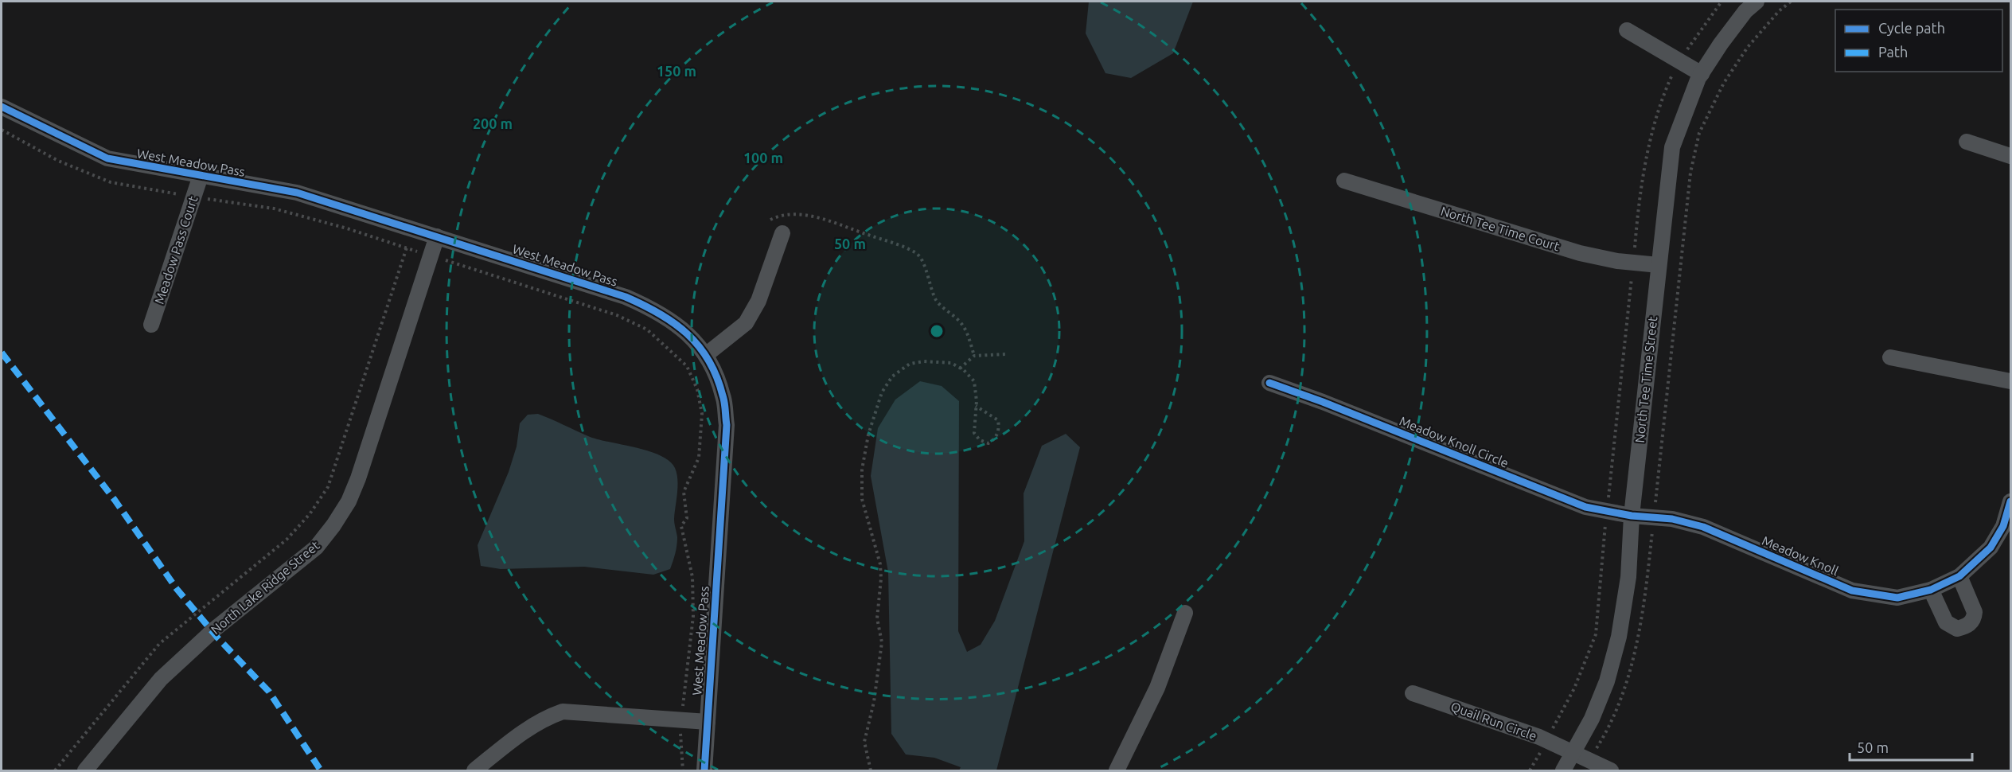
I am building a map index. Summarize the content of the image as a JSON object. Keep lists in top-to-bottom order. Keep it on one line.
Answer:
{"streets":{"street":["West Meadow Pass","North Tee Time Court","Meadow Pass Court","North Tee Time Street","Meadow Knoll Circle","Meadow Knoll","North Lake Ridge Street","Quail Run Circle"]},"crossings":[["West Meadow Pass","Meadow Pass Court"],["West Meadow Pass","North Lake Ridge Street"],["North Tee Time Court","North Tee Time Street"],["North Tee Time Street","Meadow Knoll Circle"],["North Tee Time Street","Meadow Knoll"],["North Tee Time Street","Quail Run Circle"],["Meadow Knoll Circle","Meadow Knoll"]],"legend":["Cycle path","Path"],"scale_bar":"50 m","rings":["150 m","200 m","100 m","50 m"]}
